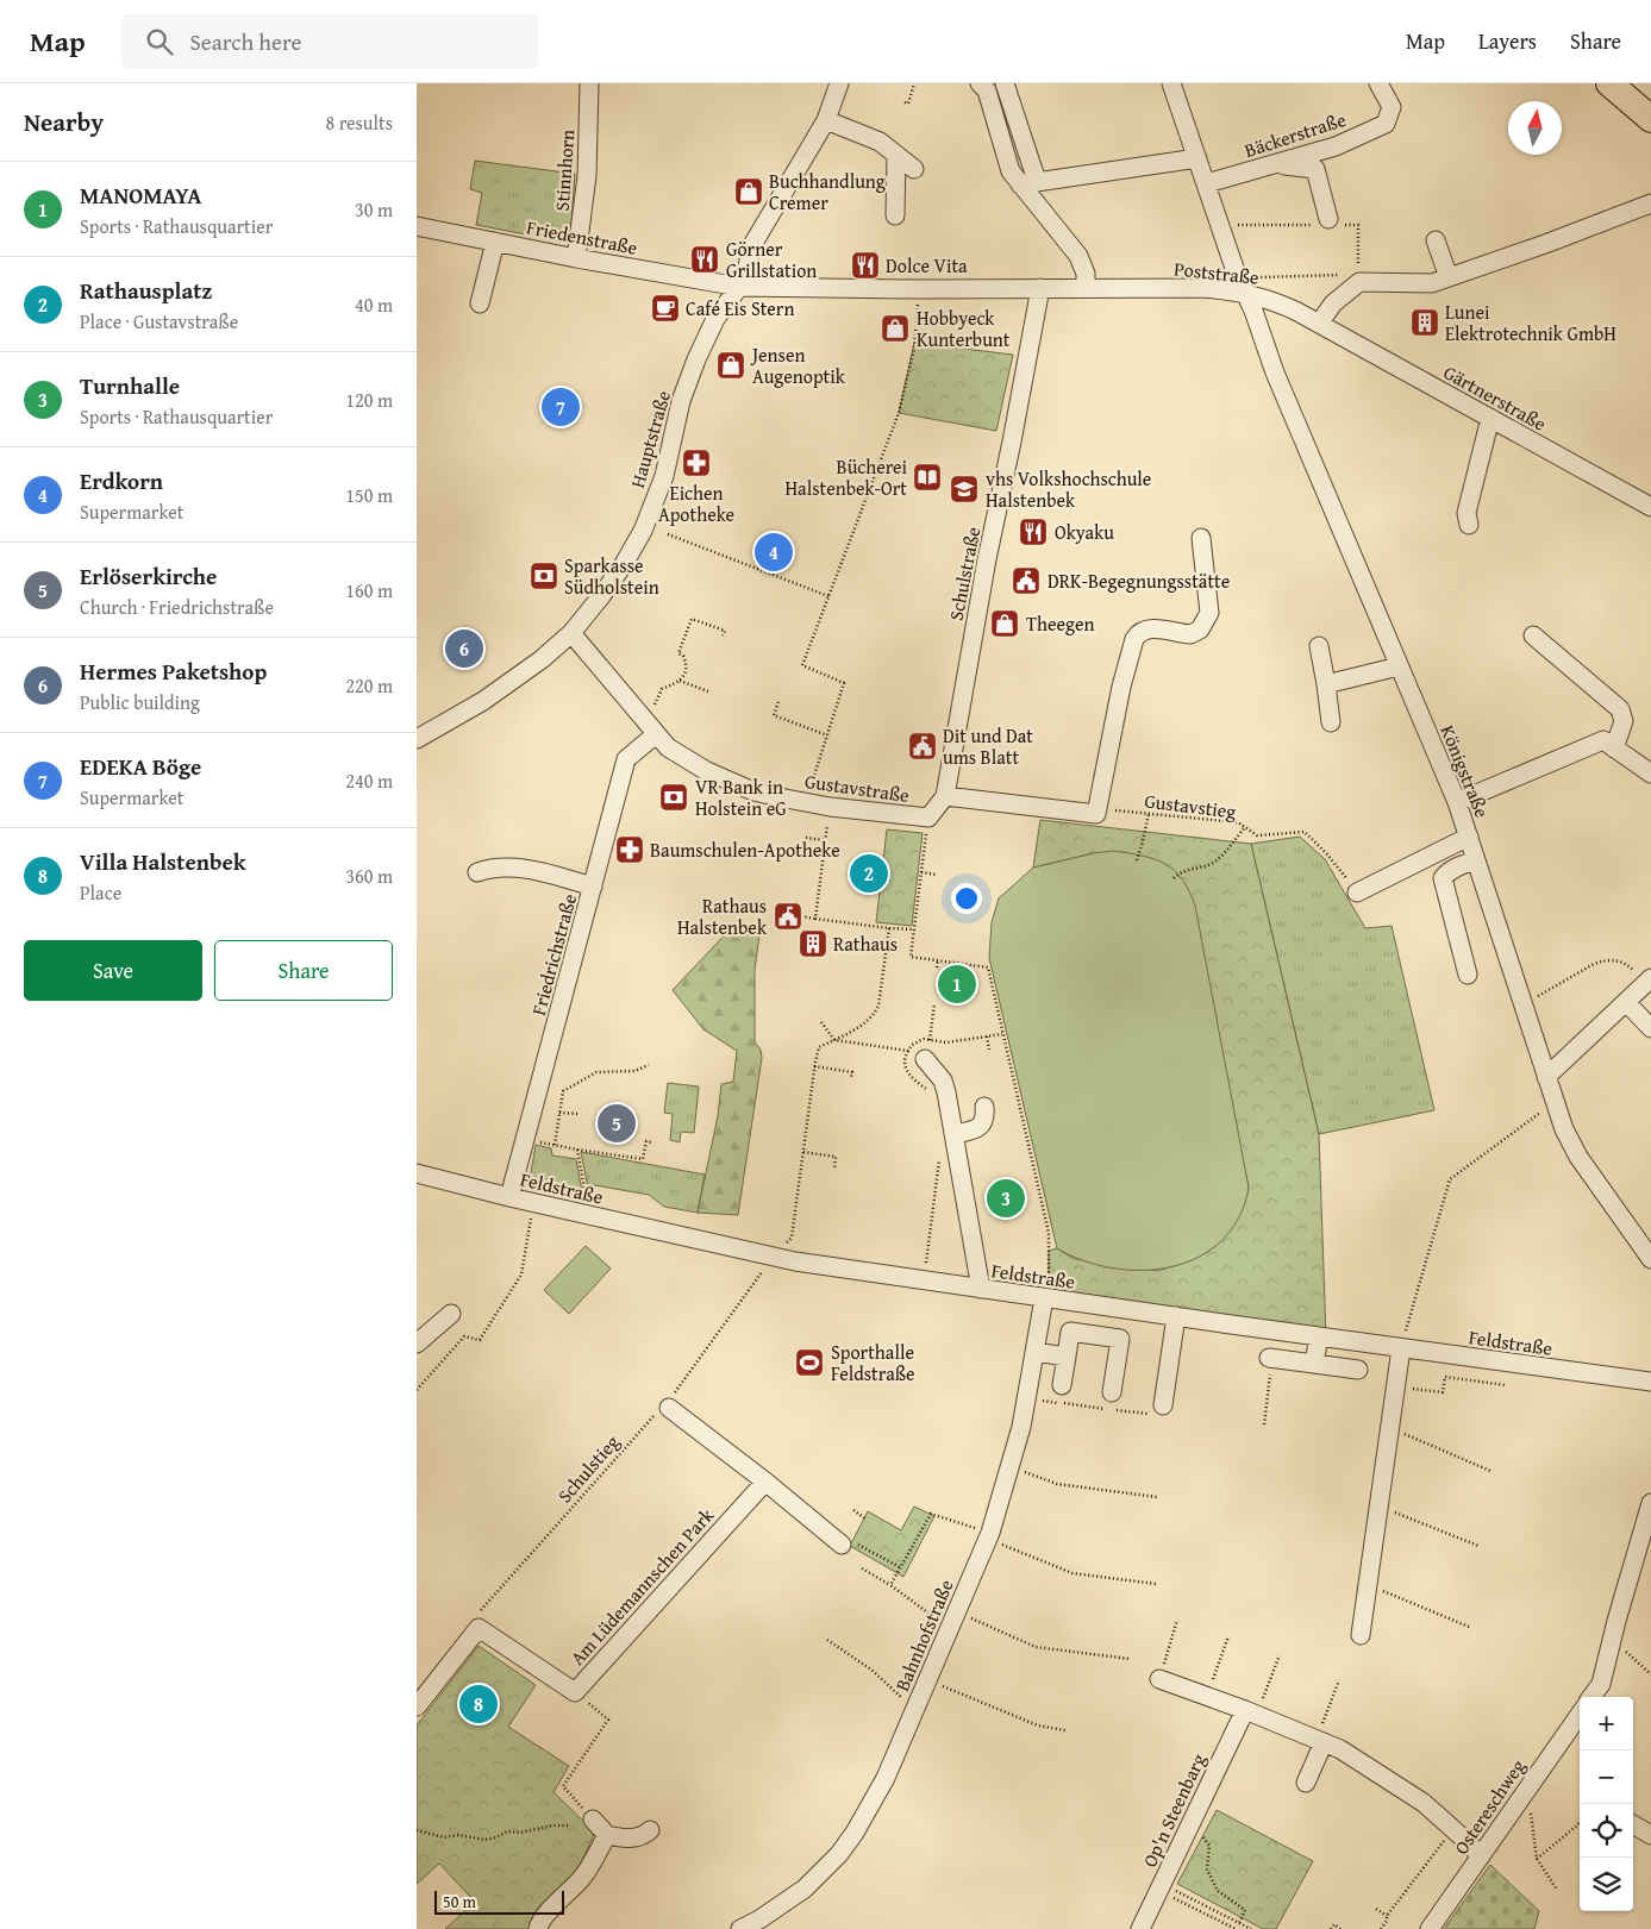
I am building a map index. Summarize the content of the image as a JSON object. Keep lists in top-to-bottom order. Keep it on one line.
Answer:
{"streets":{"street":["Bäckerstraße","Stinnhorn","Friedenstraße","Poststraße","Gärtnerstraße","Hauptstraße","Schulstraße","Königstraße","Gustavstraße","Friedrichstraße","Feldstraße","Am Lüdemannschen Park","Bahnhofstraße","Ostereschweg","Op'n Steenbarg"],"path":["Gustavstieg","Schulstieg"]},"crossings":[["Stinnhorn","Friedenstraße"],["Friedenstraße","Poststraße"],["Friedenstraße","Hauptstraße"],["Poststraße","Gärtnerstraße"],["Poststraße","Hauptstraße"],["Poststraße","Schulstraße"],["Poststraße","Königstraße"],["Hauptstraße","Gustavstraße"],["Schulstraße","Gustavstraße"],["Gustavstraße","Friedrichstraße"],["Friedrichstraße","Feldstraße"],["Feldstraße","Schulstieg"],["Feldstraße","Bahnhofstraße"]],"places":{"shop":["Buchhandlung Cremer","Hobbyeck Kunterbunt","Jensen Augenoptik","Theegen"],"restaurant":["Görner Grillstation","Dolce Vita","Okyaku"],"cafe":["Café Eis Stern"],"building":["Lunei Elektrotechnik GmbH","Rathaus"],"pharmacy":["Eichen Apotheke","Baumschulen-Apotheke"],"library":["Bücherei Halstenbek-Ort"],"school or university":["vhs Volkshochschule Halstenbek"],"bank":["Sparkasse Südholstein","VR Bank in Holstein eG"],"public building":["DRK-Begegnungsstätte","Dit und Dat ums Blatt","Rathaus Halstenbek"],"sports":["Sporthalle Feldstraße"]},"scale_bar":"50 m","north":"top","page":{"header":"Map","search":"Search here","nav":["Map","Layers","Share"],"heading":["Nearby","8 results"],"list":[{"mark":"1","name":"MANOMAYA","note":"Sports · Rathausquartier","value":"30 m"},{"mark":"2","name":"Rathausplatz","note":"Place · Gustavstraße","value":"40 m"},{"mark":"3","name":"Turnhalle","note":"Sports · Rathausquartier","value":"120 m"},{"mark":"4","name":"Erdkorn","note":"Supermarket","value":"150 m"},{"mark":"5","name":"Erlöserkirche","note":"Church · Friedrichstraße","value":"160 m"},{"mark":"6","name":"Hermes Paketshop","note":"Public building","value":"220 m"},{"mark":"7","name":"EDEKA Böge","note":"Supermarket","value":"240 m"},{"mark":"8","name":"Villa Halstenbek","note":"Place","value":"360 m"}],"pins":["7","4","6","2","1","5","3","8"],"buttons":["Save","Share"],"map_buttons":["+","−"],"scale":"50 m"}}
